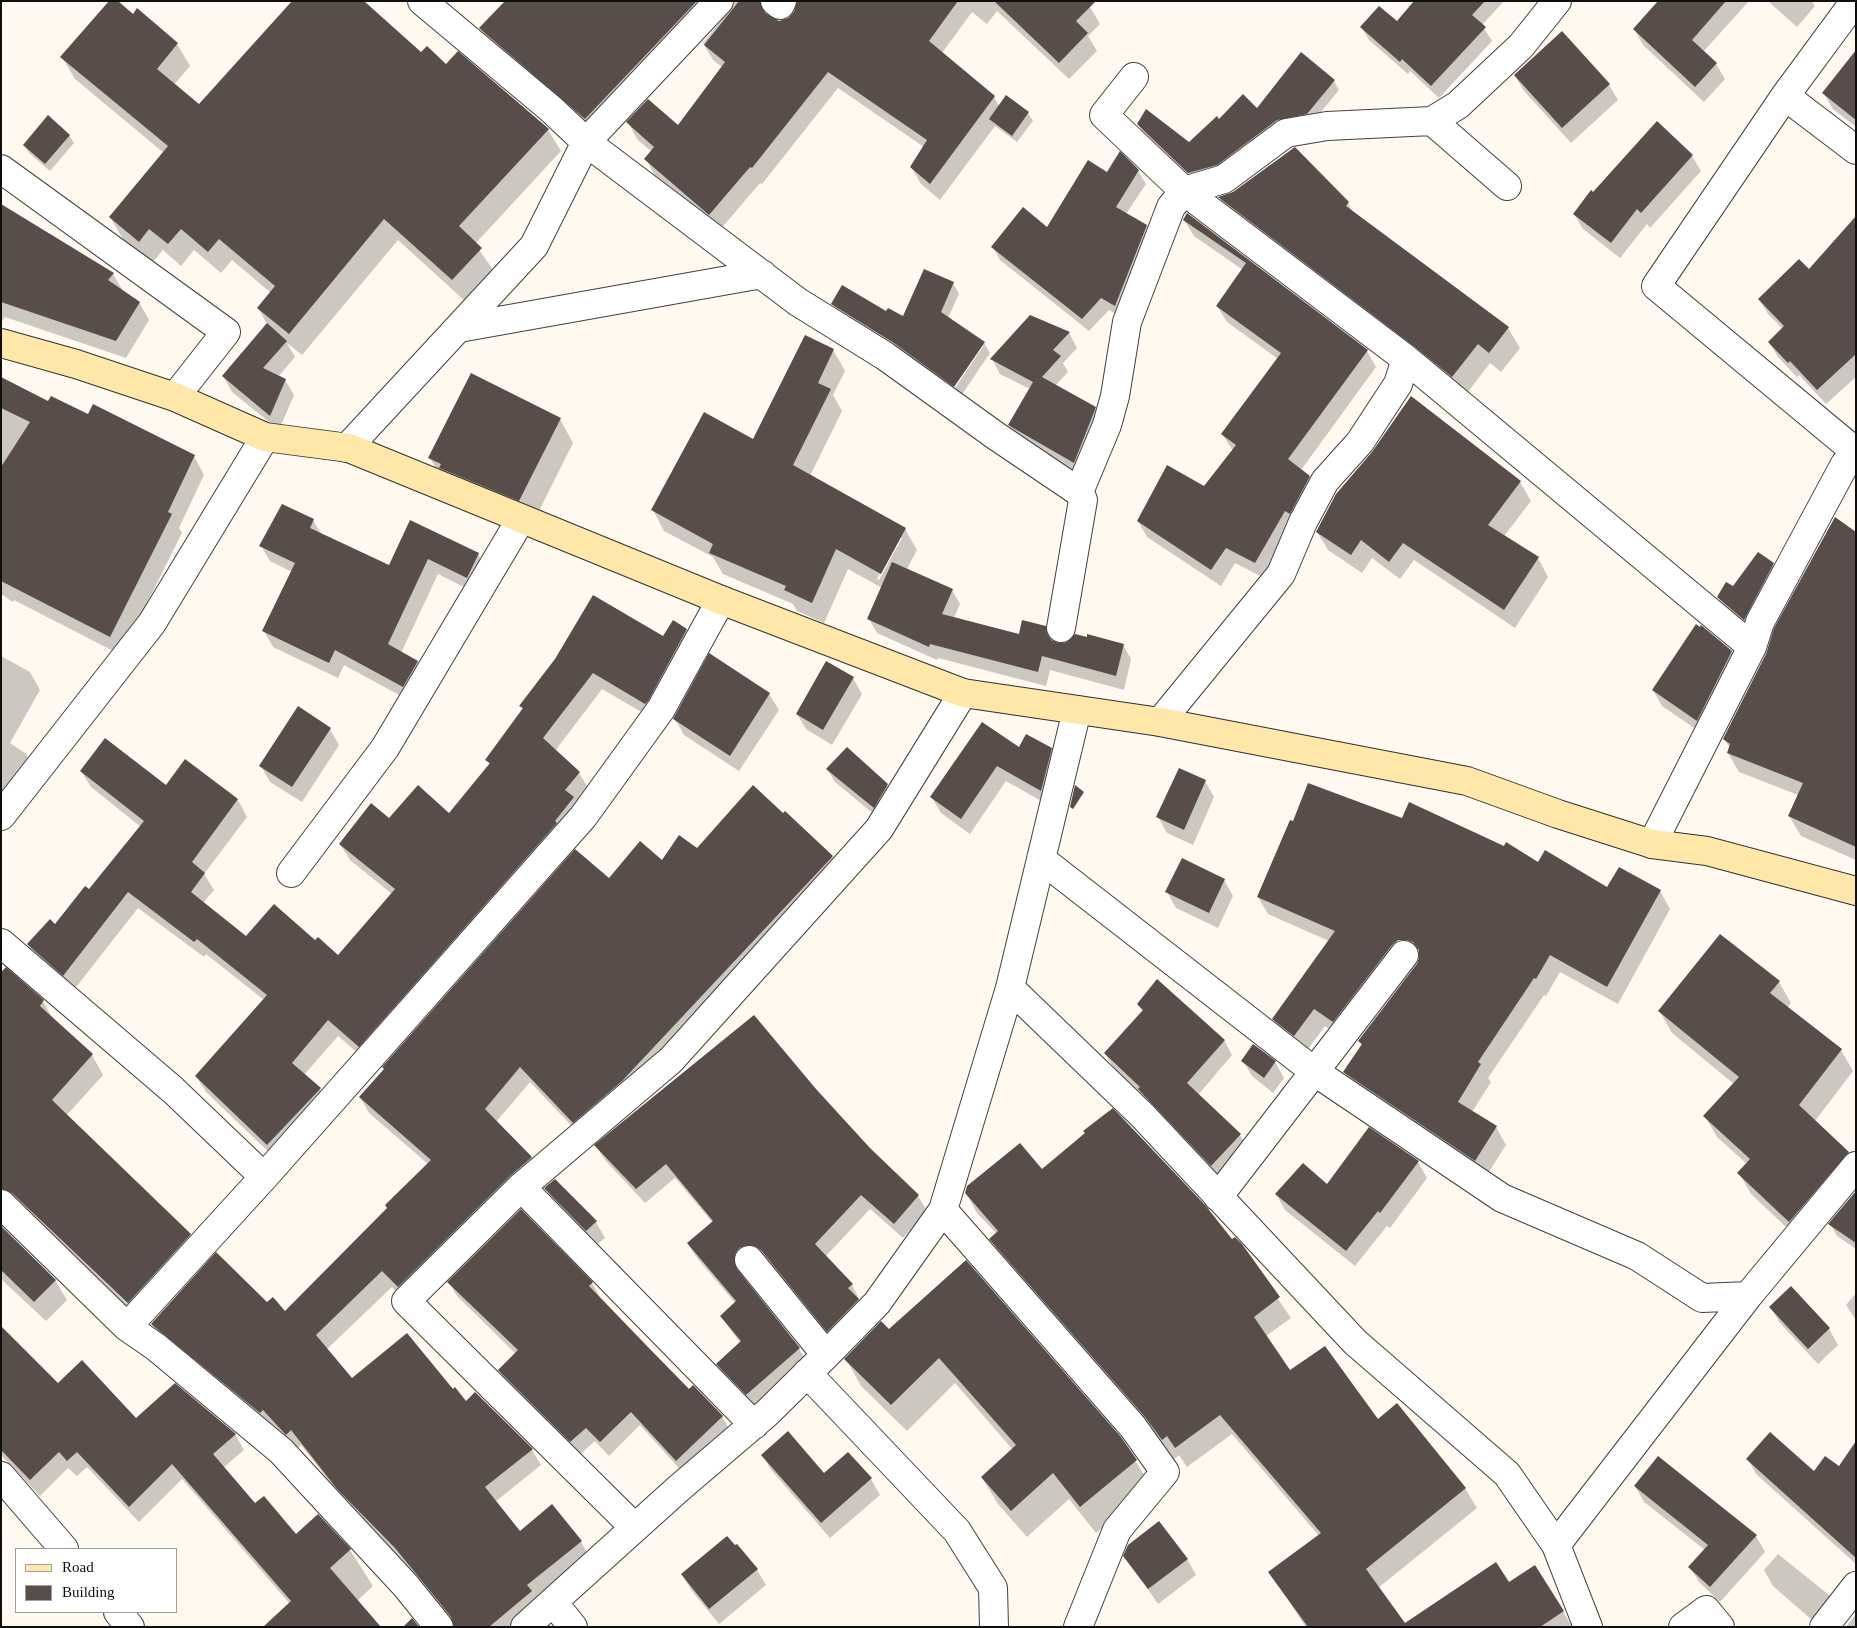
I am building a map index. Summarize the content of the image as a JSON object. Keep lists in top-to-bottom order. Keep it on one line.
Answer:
{"legend":["Road","Building"]}
